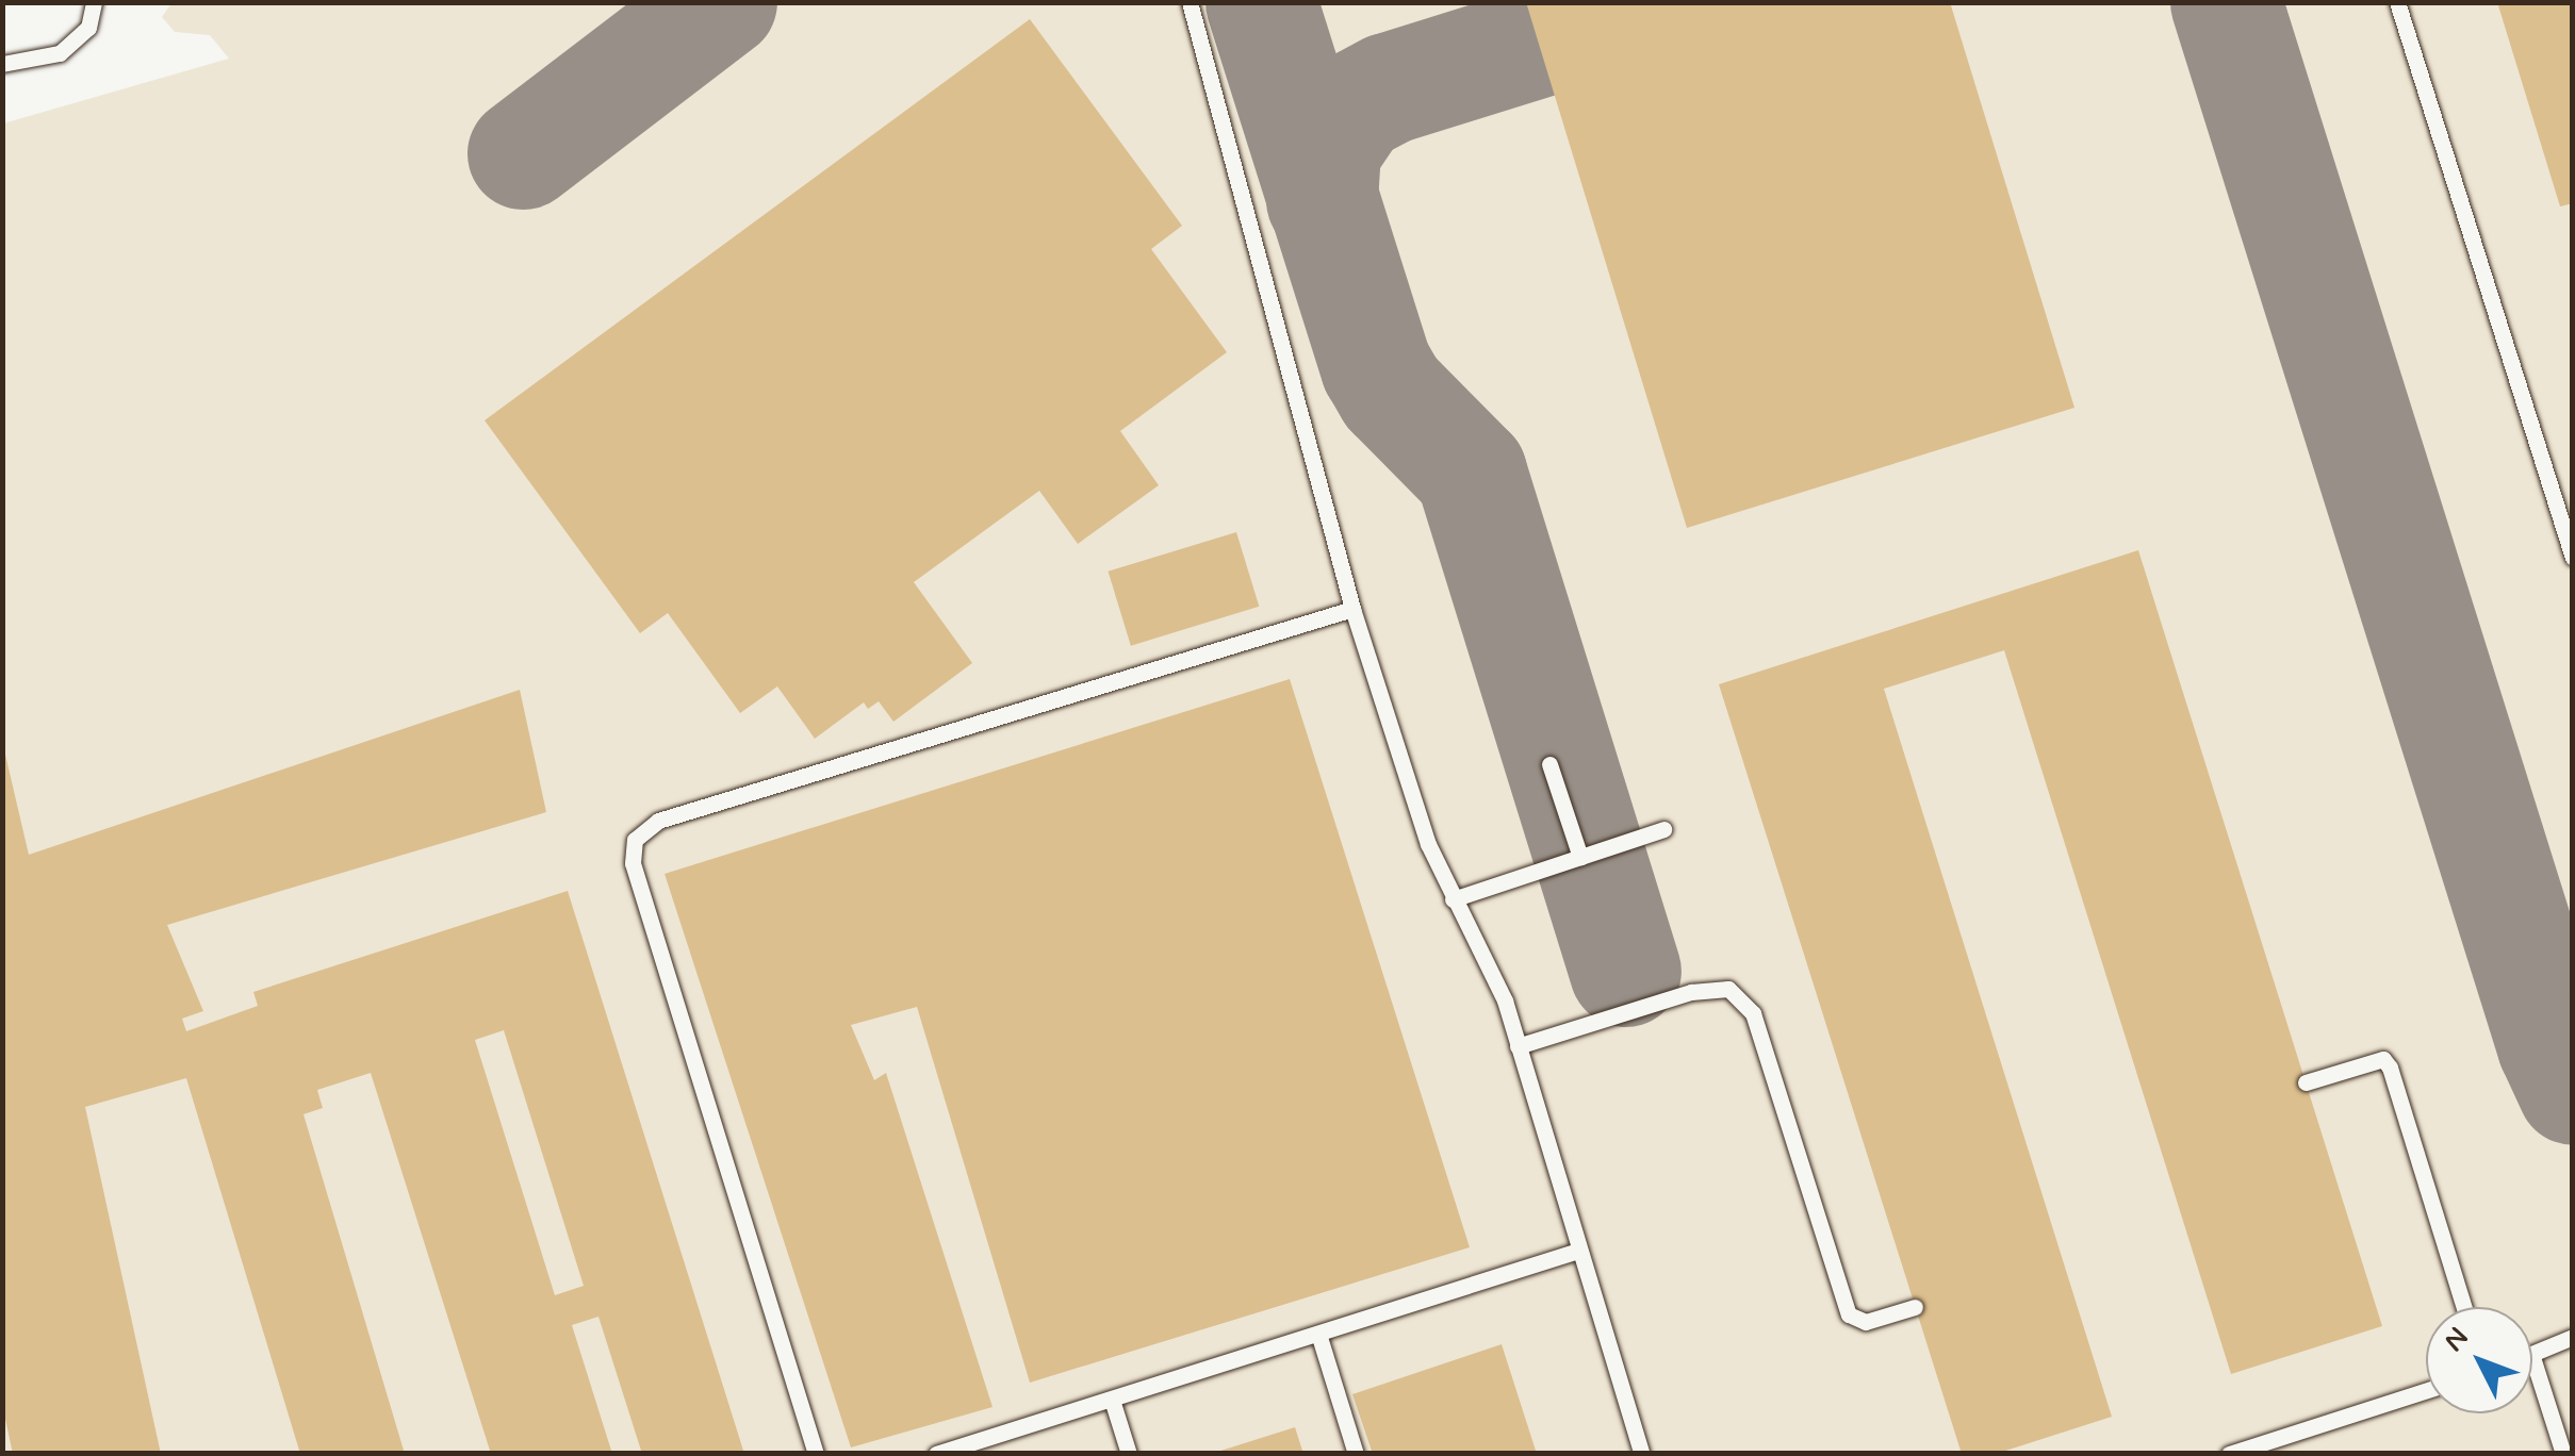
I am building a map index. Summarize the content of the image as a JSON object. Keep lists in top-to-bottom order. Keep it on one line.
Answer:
{"north":"top left"}
